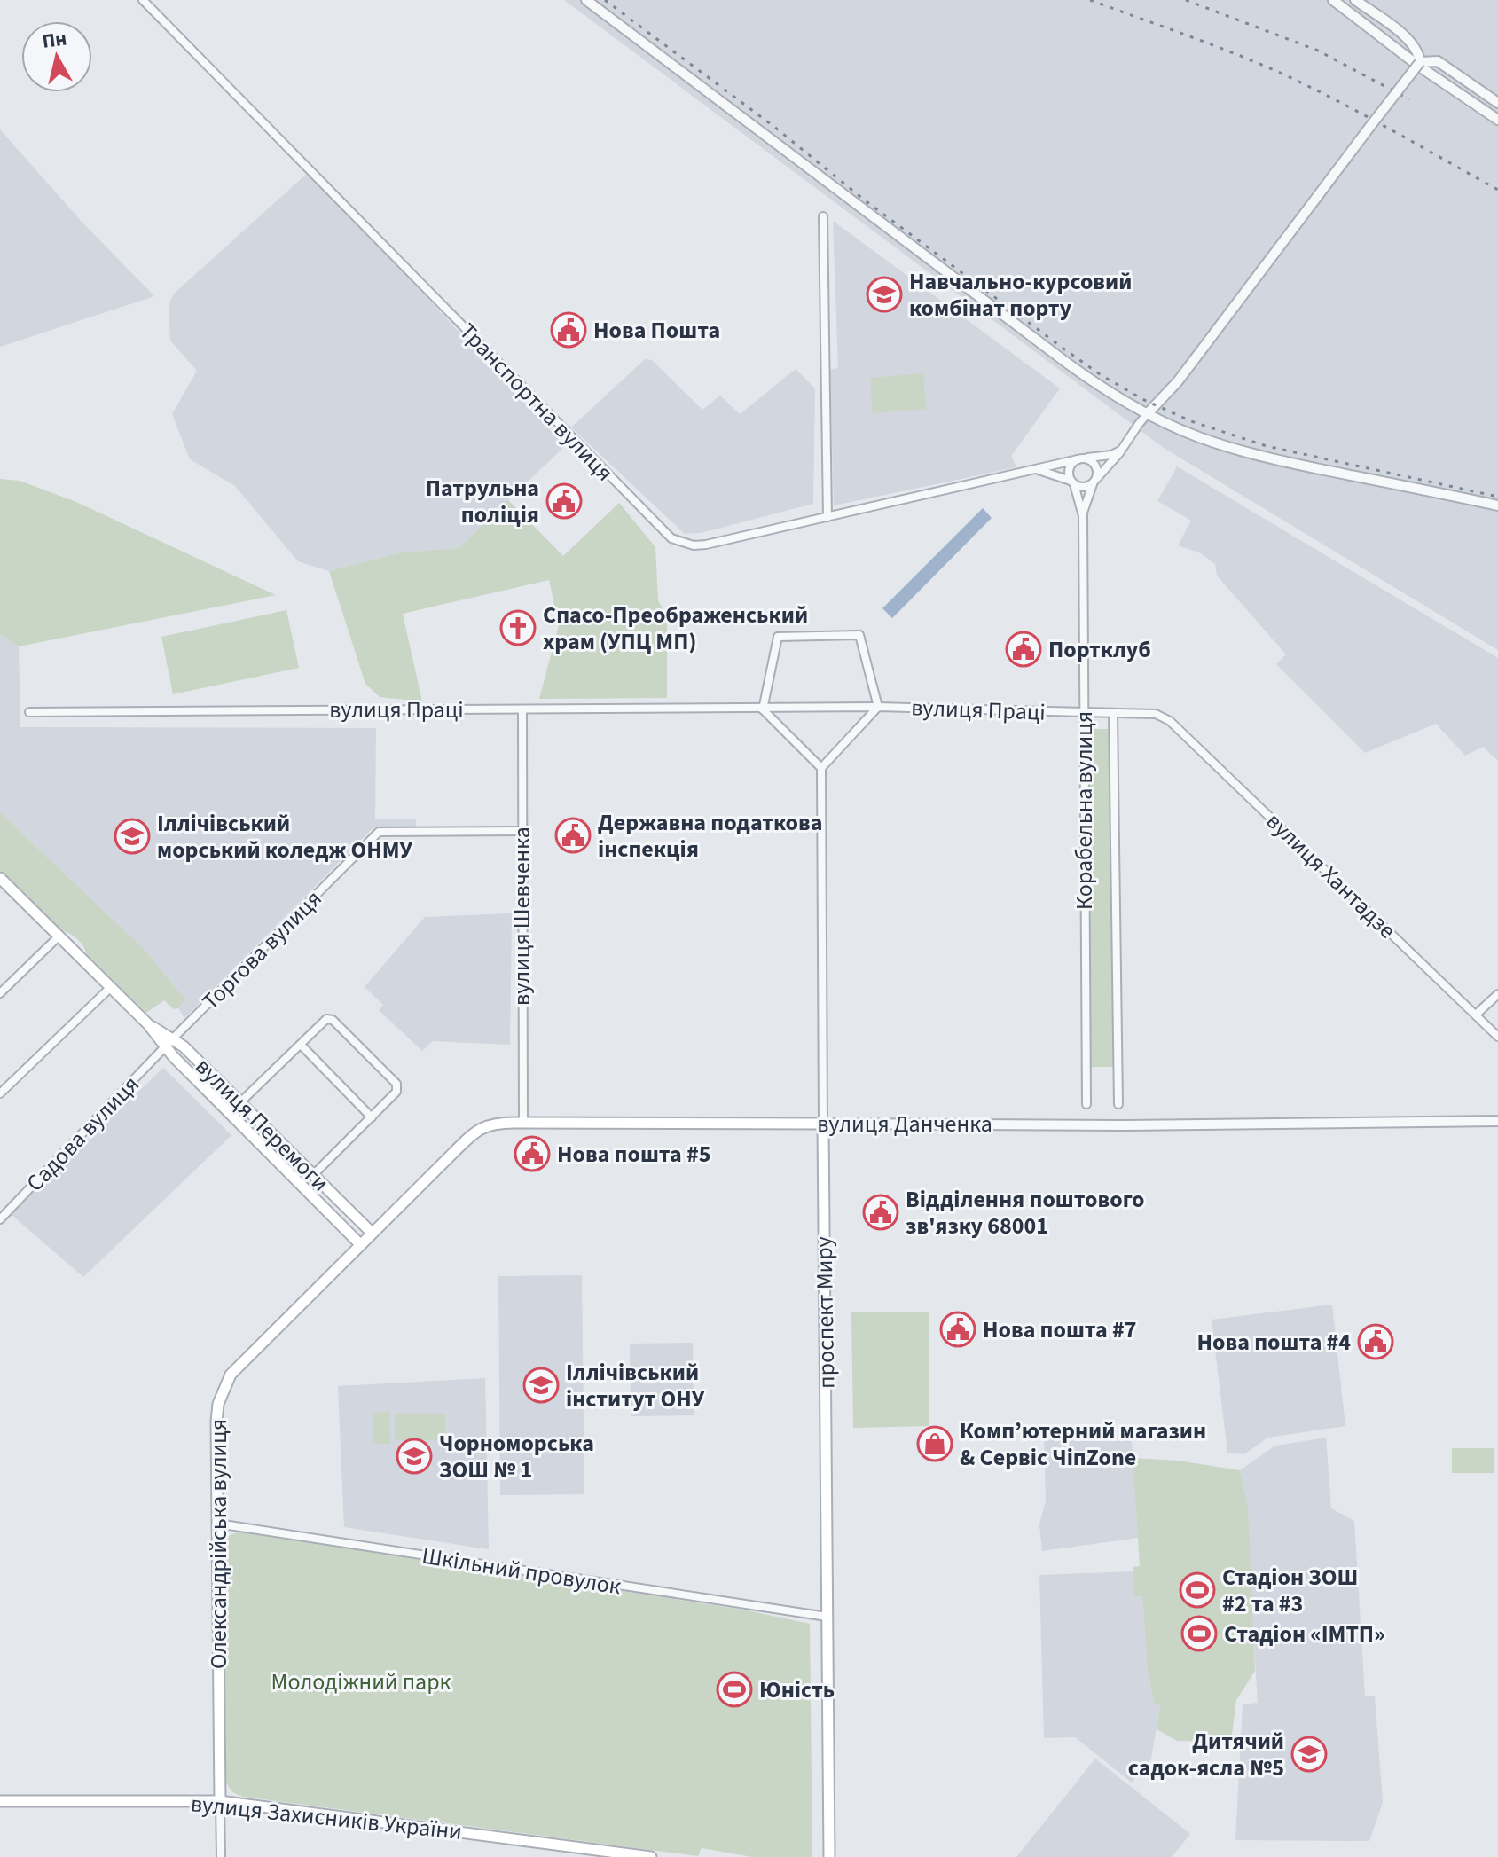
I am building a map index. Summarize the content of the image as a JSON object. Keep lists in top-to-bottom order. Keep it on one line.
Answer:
{"streets":{"main road":["вулиця Данченка","вулиця Перемоги","проспект Миру","Олександрійська вулиця","вулиця Захисників України"],"street":["Транспортна вулиця","вулиця Праці","Корабельна вулиця","вулиця Хантадзе","вулиця Шевченка","Торгова вулиця","Садова вулиця","Шкільний провулок"]},"crossings":[["вулиця Праці","Корабельна вулиця"],["вулиця Праці","вулиця Хантадзе"],["вулиця Праці","вулиця Шевченка"],["вулиця Шевченка","Торгова вулиця"],["вулиця Шевченка","вулиця Данченка"],["Торгова вулиця","вулиця Перемоги"],["Торгова вулиця","Садова вулиця"],["вулиця Данченка","вулиця Перемоги"],["вулиця Данченка","проспект Миру"],["вулиця Данченка","Олександрійська вулиця"],["вулиця Перемоги","Садова вулиця"],["вулиця Перемоги","Олександрійська вулиця"],["проспект Миру","Шкільний провулок"],["Олександрійська вулиця","Шкільний провулок"],["Олександрійська вулиця","вулиця Захисників України"]],"parks":["Молодіжний парк"],"places":{"school or university":["Навчально-курсовий комбінат порту","Іллічівський морський коледж ОНМУ","Іллічівський інститут ОНУ","Чорноморська ЗОШ № 1","Дитячий садок-ясла №5"],"public building":["Нова Пошта","Патрульна поліція","Портклуб","Державна податкова інспекція","Нова пошта #5","Відділення поштового зв'язку 68001","Нова пошта #7","Нова пошта #4"],"church":["Спасо-Преображенський храм (УПЦ МП)"],"shop":["Комп’ютерний магазин & Сервіс ЧіпZone"],"sports":["Стадіон ЗОШ #2 та #3","Стадіон «ІМТП»","Юність"]},"north":"top"}
